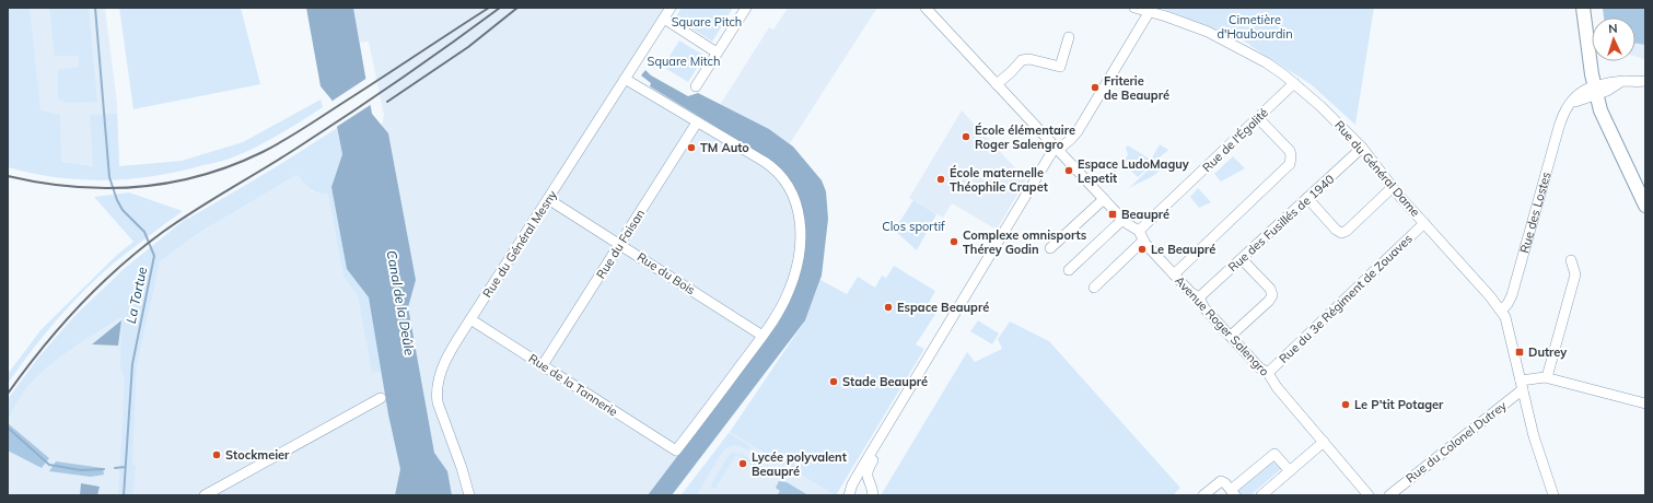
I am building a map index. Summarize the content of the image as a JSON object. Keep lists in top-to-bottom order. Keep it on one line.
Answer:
{"streets":{"street":["Rue de l'Égalité","Rue du Général Dame","Rue des Lostes","Rue des Fusillés de 1940","Rue du Général Mesny","Rue du Faisan","Rue du Bois","Rue du 3e Régiment de Zouaves","Avenue Roger Salengro","Rue de la Tannerie","Rue du Colonel Dutrey"]},"crossings":[["Rue de l'Égalité","Rue du Général Dame"],["Rue de l'Égalité","Avenue Roger Salengro"],["Rue du Général Dame","Rue des Lostes"],["Rue du Général Dame","Rue des Fusillés de 1940"],["Rue du Général Dame","Rue du 3e Régiment de Zouaves"],["Rue du Général Dame","Rue du Colonel Dutrey"],["Rue des Fusillés de 1940","Avenue Roger Salengro"],["Rue du Général Mesny","Rue du Bois"],["Rue du Général Mesny","Rue de la Tannerie"],["Rue du Faisan","Rue du Bois"],["Rue du Faisan","Rue de la Tannerie"],["Rue du Bois","Rue de la Tannerie"],["Rue du 3e Régiment de Zouaves","Avenue Roger Salengro"]],"water":["La Tortue","Canal de la Deûle"],"parks":["Cimetière d'Haubourdin","Square Pitch","Square Mitch","Clos sportif"],"places":{"other":["Friterie de Beaupré","École élémentaire Roger Salengro","TM Auto","Espace LudoMaguy Lepetit","École maternelle Théophile Crapet","Complexe omnisports Thérey Godin","Le Beaupré","Espace Beaupré","Stade Beaupré","Le P’tit Potager","Stockmeier","Lycée polyvalent Beaupré"],"transit":["Beaupré","Dutrey"]},"north":"top"}
